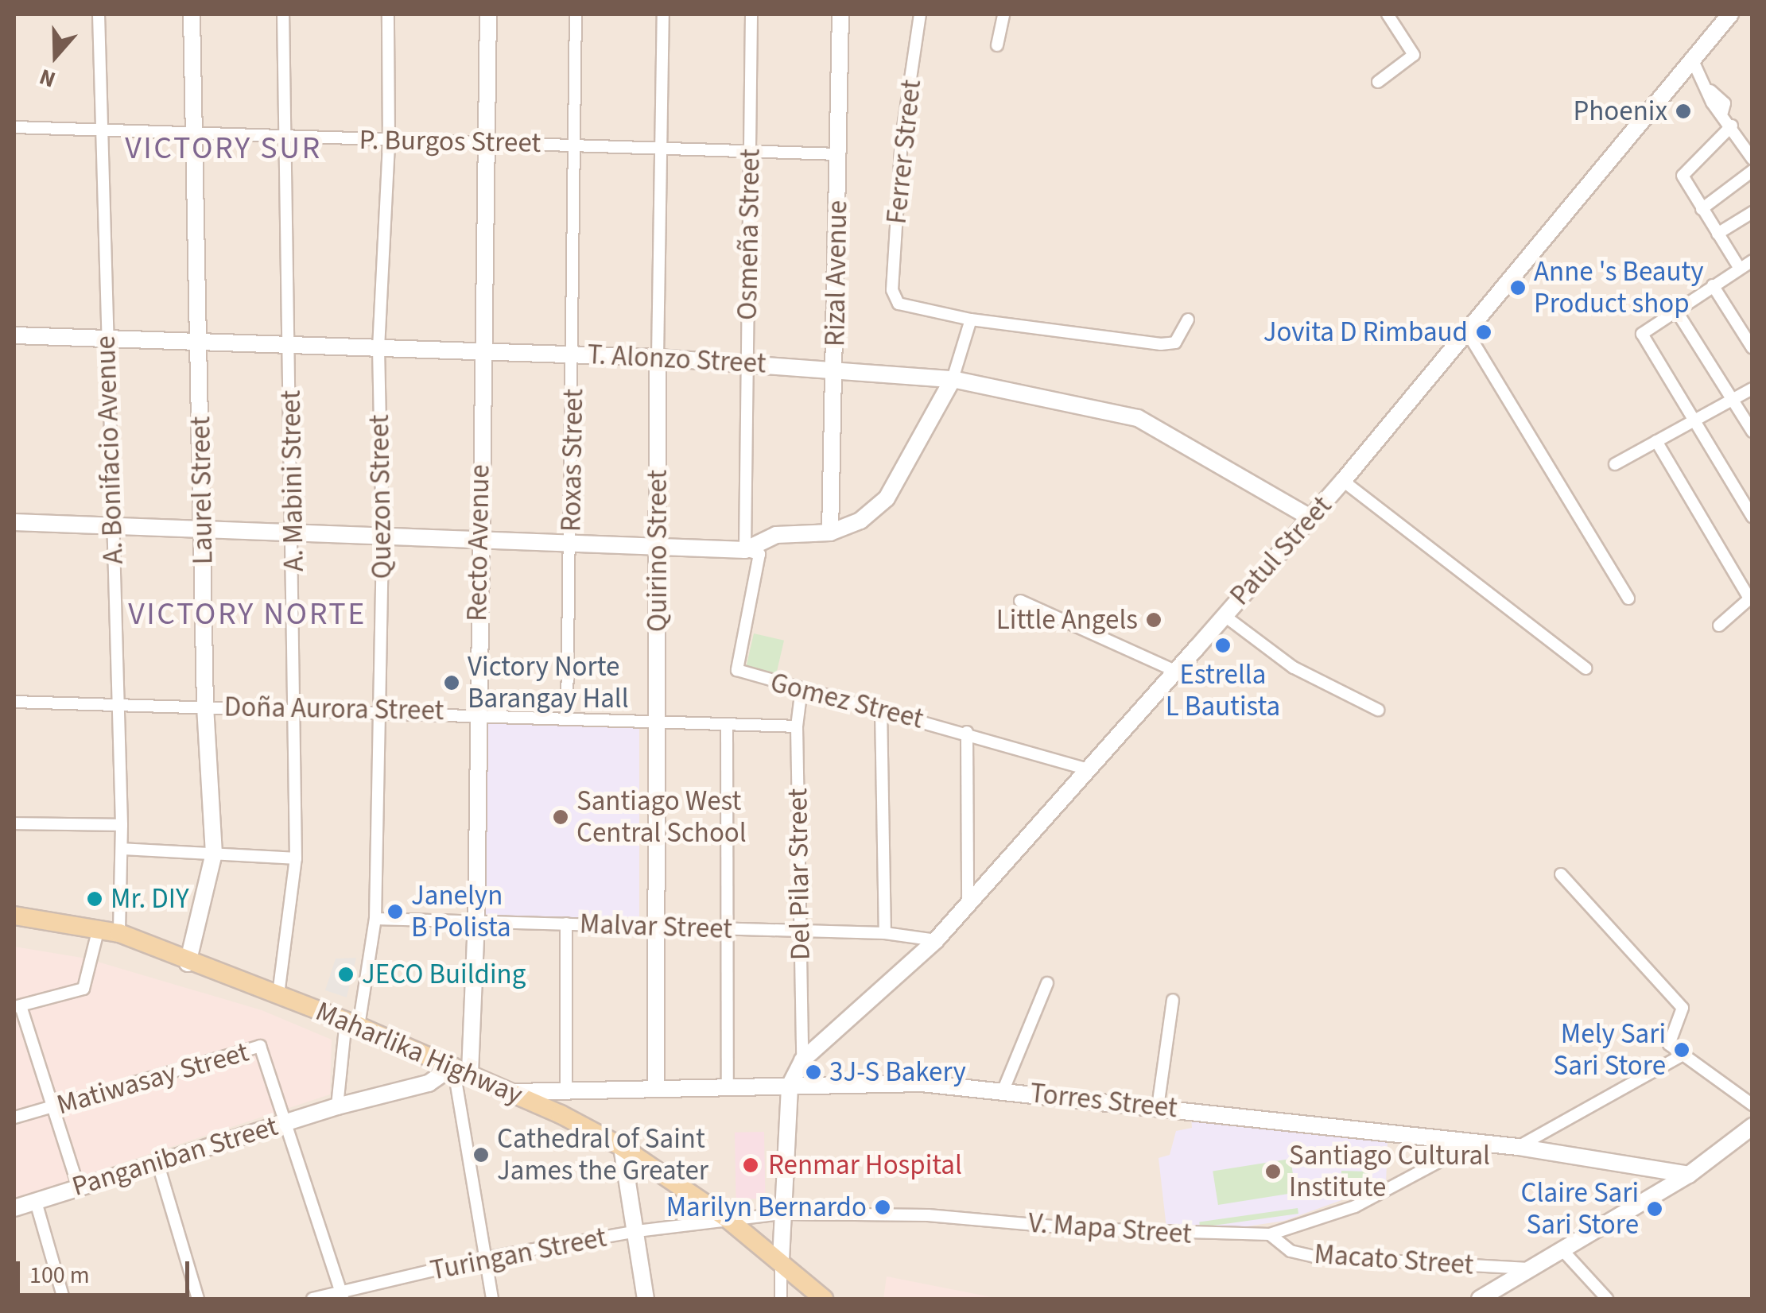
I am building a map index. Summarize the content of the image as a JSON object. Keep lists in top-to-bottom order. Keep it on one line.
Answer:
{"streets":{"main road":["Maharlika Highway"],"street":["P. Burgos Street","Ferrer Street","Osmeña Street","Rizal Avenue","T. Alonzo Street","A. Bonifacio Avenue","Roxas Street","A. Mabini Street","Laurel Street","Quezon Street","Recto Avenue","Quirino Street","Patul Street","Gomez Street","Doña Aurora Street","Del Pilar Street","Malvar Street","Matiwasay Street","Torres Street","Panganiban Street","V. Mapa Street","Turingan Street","Macato Street"]},"crossings":[["P. Burgos Street","Osmeña Street"],["P. Burgos Street","Rizal Avenue"],["P. Burgos Street","A. Bonifacio Avenue"],["P. Burgos Street","Roxas Street"],["P. Burgos Street","A. Mabini Street"],["P. Burgos Street","Laurel Street"],["P. Burgos Street","Quezon Street"],["P. Burgos Street","Recto Avenue"],["P. Burgos Street","Quirino Street"],["Osmeña Street","T. Alonzo Street"],["Osmeña Street","Gomez Street"],["Rizal Avenue","T. Alonzo Street"],["T. Alonzo Street","A. Bonifacio Avenue"],["T. Alonzo Street","Roxas Street"],["T. Alonzo Street","A. Mabini Street"],["T. Alonzo Street","Laurel Street"],["T. Alonzo Street","Quezon Street"],["T. Alonzo Street","Recto Avenue"],["T. Alonzo Street","Quirino Street"],["T. Alonzo Street","Patul Street"],["A. Bonifacio Avenue","Doña Aurora Street"],["A. Bonifacio Avenue","Maharlika Highway"],["Roxas Street","Doña Aurora Street"],["A. Mabini Street","Doña Aurora Street"],["A. Mabini Street","Maharlika Highway"],["Laurel Street","Doña Aurora Street"],["Laurel Street","Maharlika Highway"],["Quezon Street","Doña Aurora Street"],["Quezon Street","Malvar Street"],["Quezon Street","Maharlika Highway"],["Recto Avenue","Doña Aurora Street"],["Recto Avenue","Malvar Street"],["Recto Avenue","Maharlika Highway"],["Recto Avenue","Panganiban Street"],["Quirino Street","Doña Aurora Street"],["Quirino Street","Malvar Street"],["Quirino Street","Torres Street"],["Patul Street","Gomez Street"],["Patul Street","Del Pilar Street"],["Patul Street","Malvar Street"],["Patul Street","Torres Street"],["Gomez Street","Del Pilar Street"],["Doña Aurora Street","Del Pilar Street"],["Del Pilar Street","Malvar Street"],["Maharlika Highway","Torres Street"],["Maharlika Highway","Panganiban Street"],["Maharlika Highway","V. Mapa Street"],["Maharlika Highway","Turingan Street"],["Matiwasay Street","Panganiban Street"],["Torres Street","V. Mapa Street"],["V. Mapa Street","Turingan Street"],["V. Mapa Street","Macato Street"]],"districts":["VICTORY SUR","VICTORY NORTE"],"places":["Phoenix","Anne 's Beauty Product shop","Jovita D Rimbaud","Little Angels","Estrella L Bautista","Victory Norte Barangay Hall","Santiago West Central School","Mr. DIY","Janelyn B Polista","JECO Building","Mely Sari Sari Store","3J-S Bakery","Cathedral of Saint James the Greater","Renmar Hospital","Santiago Cultural Institute","Marilyn Bernardo","Claire Sari Sari Store"],"scale_bar":"100 m","north":"bottom"}
